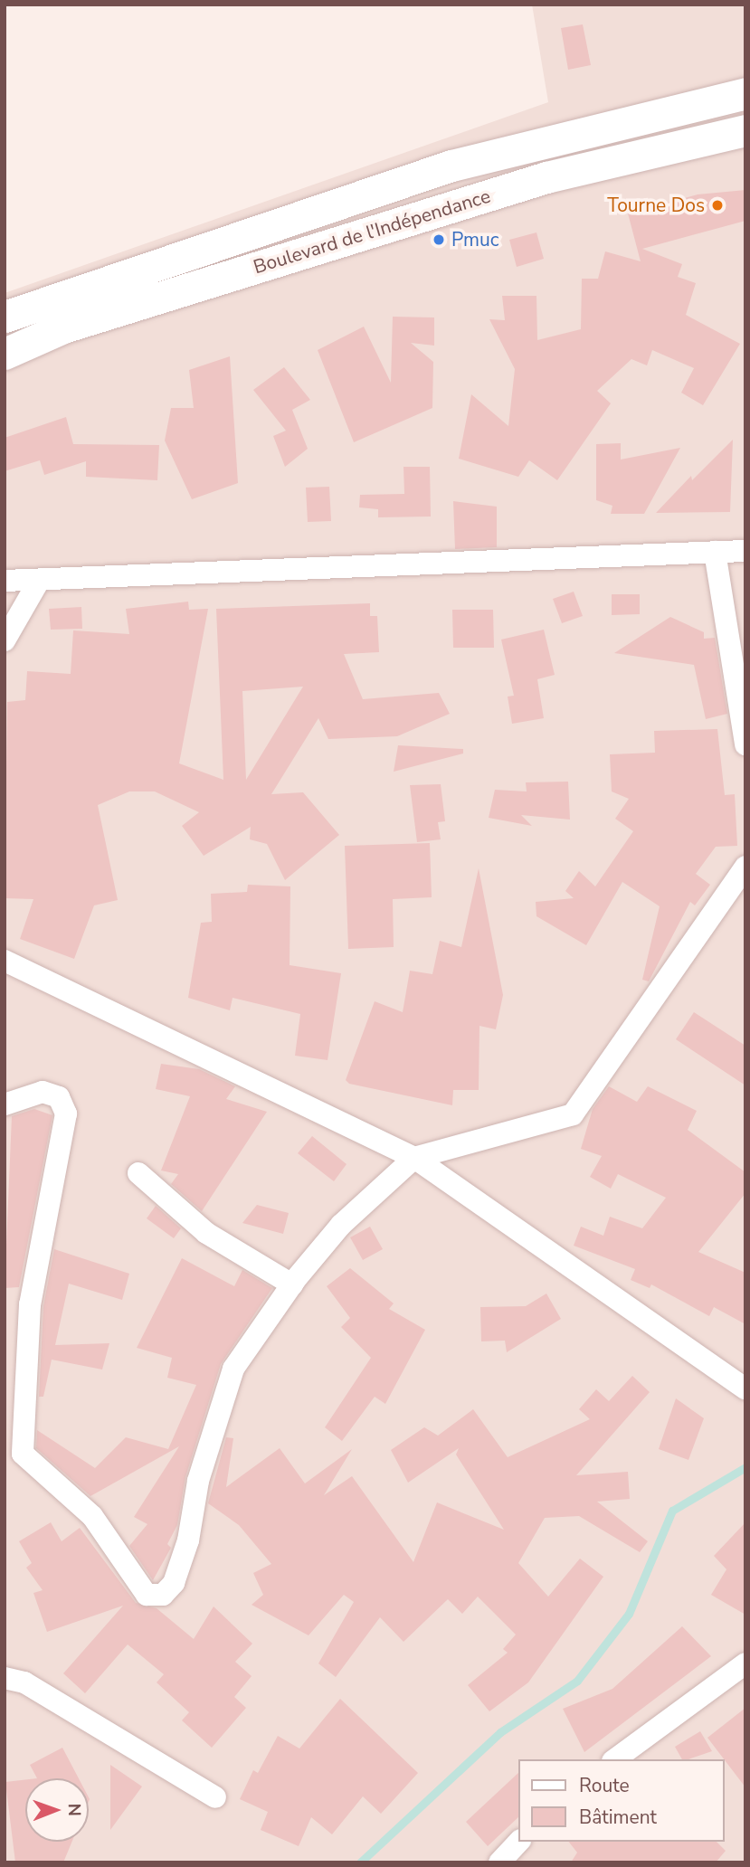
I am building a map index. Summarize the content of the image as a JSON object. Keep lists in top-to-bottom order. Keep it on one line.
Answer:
{"streets":{"main road":["Boulevard de l'Indépendance"]},"places":["Tourne Dos","Pmuc"],"legend":["Route","Bâtiment"],"north":"right"}
